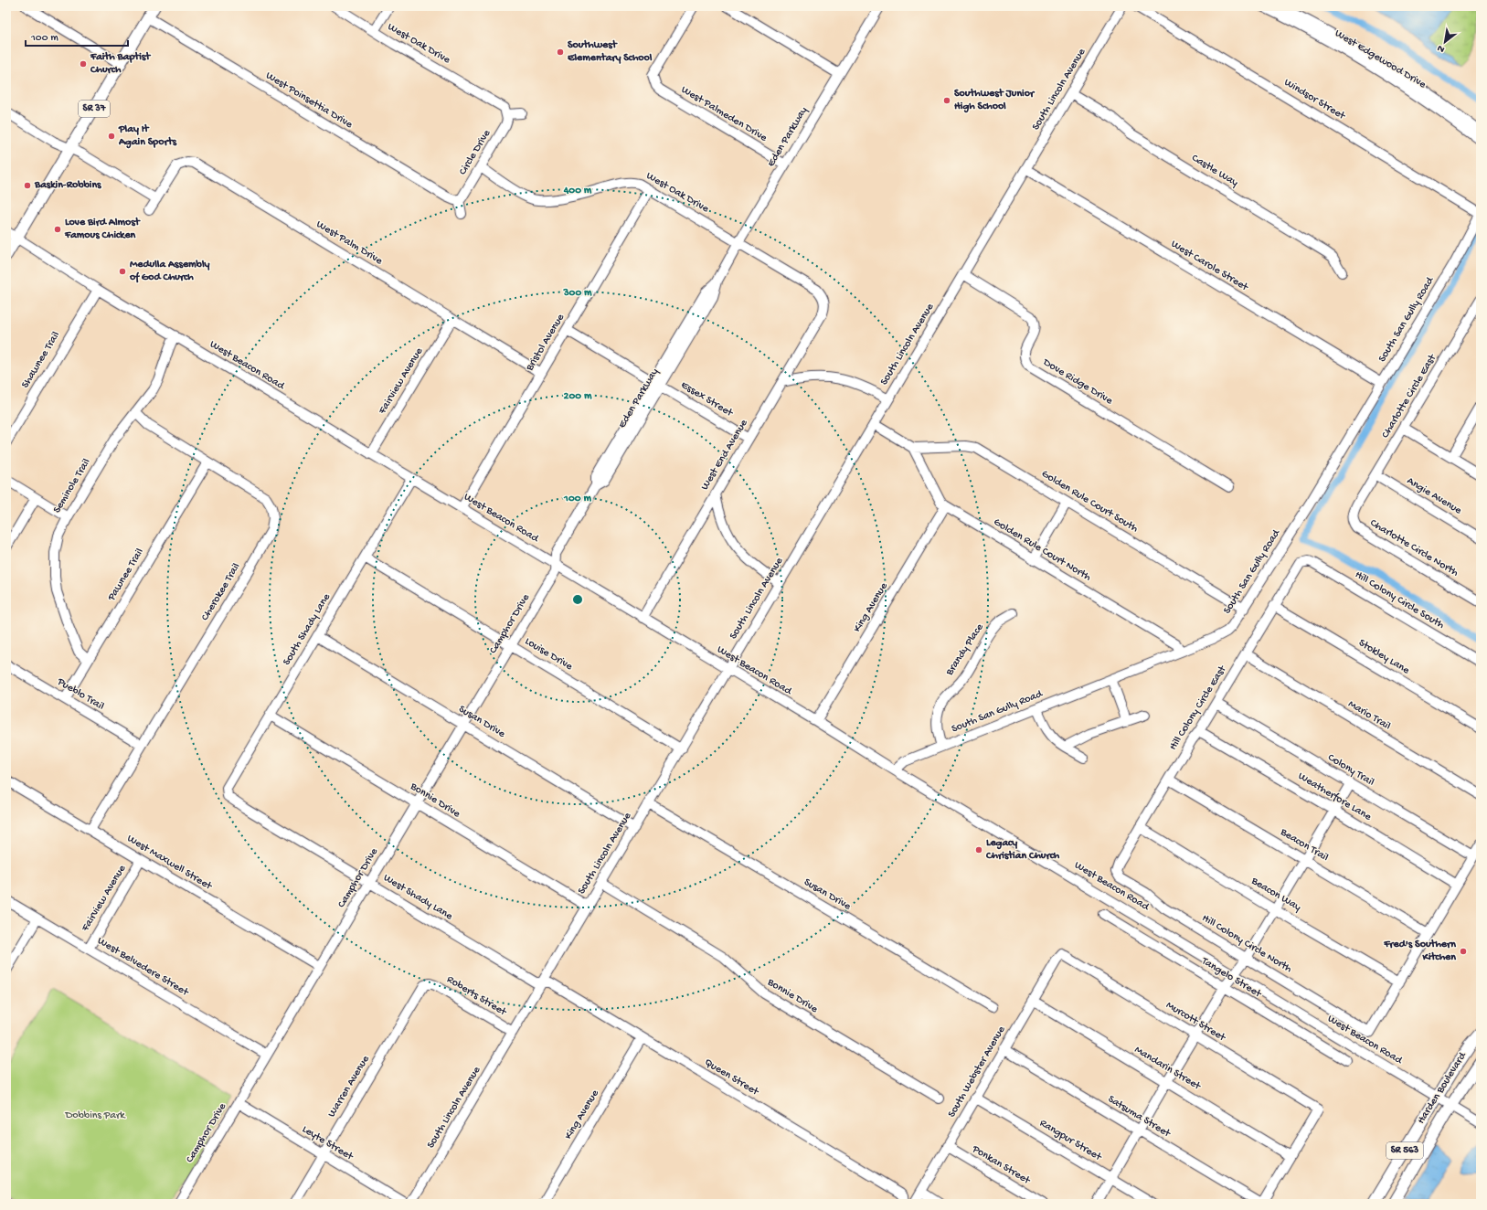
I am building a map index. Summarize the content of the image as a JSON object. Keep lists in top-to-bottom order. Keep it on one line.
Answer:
{"streets":{"main road":["SR 37","Harden Boulevard","SR 563"],"street":["West Oak Drive","West Edgewood Drive","South Lincoln Avenue","Windsor Street","West Poinsettia Drive","West Palmeden Drive","Eden Parkway","Circle Drive","Castle Way","West Palm Drive","West Carole Street","South San Gully Road","Bristol Avenue","Shawnee Trail","West Beacon Road","Fairview Avenue","Dove Ridge Drive","Charlotte Circle East","Essex Street","West End Avenue","Seminole Trail","Angie Avenue","Golden Rule Court South","Charlotte Circle North","Golden Rule Court North","Pawnee Trail","Cherokee Trail","Hill Colony Circle South","King Avenue","Camphor Drive","South Shady Lane","Brandy Place","Louise Drive","Stokley Lane","Pueblo Trail","Hill Colony Circle East","Mario Trail","Susan Drive","Colony Trail","Weatherfore Lane","Bonnie Drive","Beacon Trail","West Maxwell Street","Beacon Way","West Shady Lane","Hill Colony Circle North","West Belvedere Street","Tangelo Street","Roberts Street","Murcott Street","Mandarin Street","South Webster Avenue","Queen Street","Warren Avenue","Satsuma Street","Rangpur Street","Leyte Street","Ponkan Street"]},"crossings":[["West Oak Drive","Eden Parkway"],["West Oak Drive","Circle Drive"],["West Oak Drive","Bristol Avenue"],["West Oak Drive","West End Avenue"],["South Lincoln Avenue","Castle Way"],["South Lincoln Avenue","West Carole Street"],["South Lincoln Avenue","West Beacon Road"],["South Lincoln Avenue","Dove Ridge Drive"],["South Lincoln Avenue","Louise Drive"],["South Lincoln Avenue","Susan Drive"],["South Lincoln Avenue","Bonnie Drive"],["South Lincoln Avenue","West Shady Lane"],["South Lincoln Avenue","Roberts Street"],["South Lincoln Avenue","Queen Street"],["Windsor Street","South San Gully Road"],["West Poinsettia Drive","SR 37"],["West Poinsettia Drive","Circle Drive"],["SR 37","West Beacon Road"],["West Palmeden Drive","Eden Parkway"],["Eden Parkway","West Beacon Road"],["Eden Parkway","Essex Street"],["Eden Parkway","Camphor Drive"],["West Palm Drive","Bristol Avenue"],["West Palm Drive","Fairview Avenue"],["West Carole Street","South San Gully Road"],["South San Gully Road","West Beacon Road"],["South San Gully Road","Golden Rule Court South"],["South San Gully Road","Golden Rule Court North"],["South San Gully Road","Brandy Place"],["Bristol Avenue","West Beacon Road"],["Shawnee Trail","West Beacon Road"],["West Beacon Road","Fairview Avenue"],["West Beacon Road","West End Avenue"],["West Beacon Road","Seminole Trail"],["West Beacon Road","King Avenue"],["West Beacon Road","Camphor Drive"],["West Beacon Road","South Shady Lane"],["West Beacon Road","Harden Boulevard"],["Fairview Avenue","West Maxwell Street"],["Fairview Avenue","West Belvedere Street"],["Charlotte Circle East","Angie Avenue"],["Charlotte Circle East","Charlotte Circle North"],["Essex Street","West End Avenue"],["Seminole Trail","Pawnee Trail"],["Seminole Trail","Cherokee Trail"],["Golden Rule Court South","Golden Rule Court North"],["Golden Rule Court North","King Avenue"],["Pawnee Trail","Cherokee Trail"],["Pawnee Trail","Pueblo Trail"],["Cherokee Trail","Pueblo Trail"],["Cherokee Trail","West Maxwell Street"],["Hill Colony Circle South","Hill Colony Circle East"],["King Avenue","Queen Street"],["Camphor Drive","Louise Drive"],["Camphor Drive","Susan Drive"],["Camphor Drive","Bonnie Drive"],["Camphor Drive","West Maxwell Street"],["Camphor Drive","West Shady Lane"],["Camphor Drive","West Belvedere Street"],["Camphor Drive","Leyte Street"],["South Shady Lane","Louise Drive"],["South Shady Lane","Susan Drive"],["South Shady Lane","Bonnie Drive"],["South Shady Lane","West Shady Lane"],["Stokley Lane","Hill Colony Circle East"],["Hill Colony Circle East","Mario Trail"],["Hill Colony Circle East","Colony Trail"],["Hill Colony Circle East","Weatherfore Lane"],["Hill Colony Circle East","Beacon Trail"],["Hill Colony Circle East","Beacon Way"],["Hill Colony Circle East","Hill Colony Circle North"],["Beacon Way","Hill Colony Circle North"],["West Shady Lane","Queen Street"],["Roberts Street","Warren Avenue"],["Murcott Street","Mandarin Street"],["Murcott Street","South Webster Avenue"],["Mandarin Street","South Webster Avenue"],["South Webster Avenue","Satsuma Street"],["South Webster Avenue","Rangpur Street"],["South Webster Avenue","Ponkan Street"],["Warren Avenue","Leyte Street"]],"parks":["Dobbins Park"],"places":["Southwest Elementary School","Faith Baptist Church","Southwest Junior High School","Play It Again Sports","Baskin-Robbins","Love Bird Almost Famous Chicken","Medulla Assembly of God Church","Legacy Christian Church","Fred's Southern Kitchen"],"scale_bar":"100 m","north":"bottom left","rings":["400 m","300 m","200 m","100 m"]}
